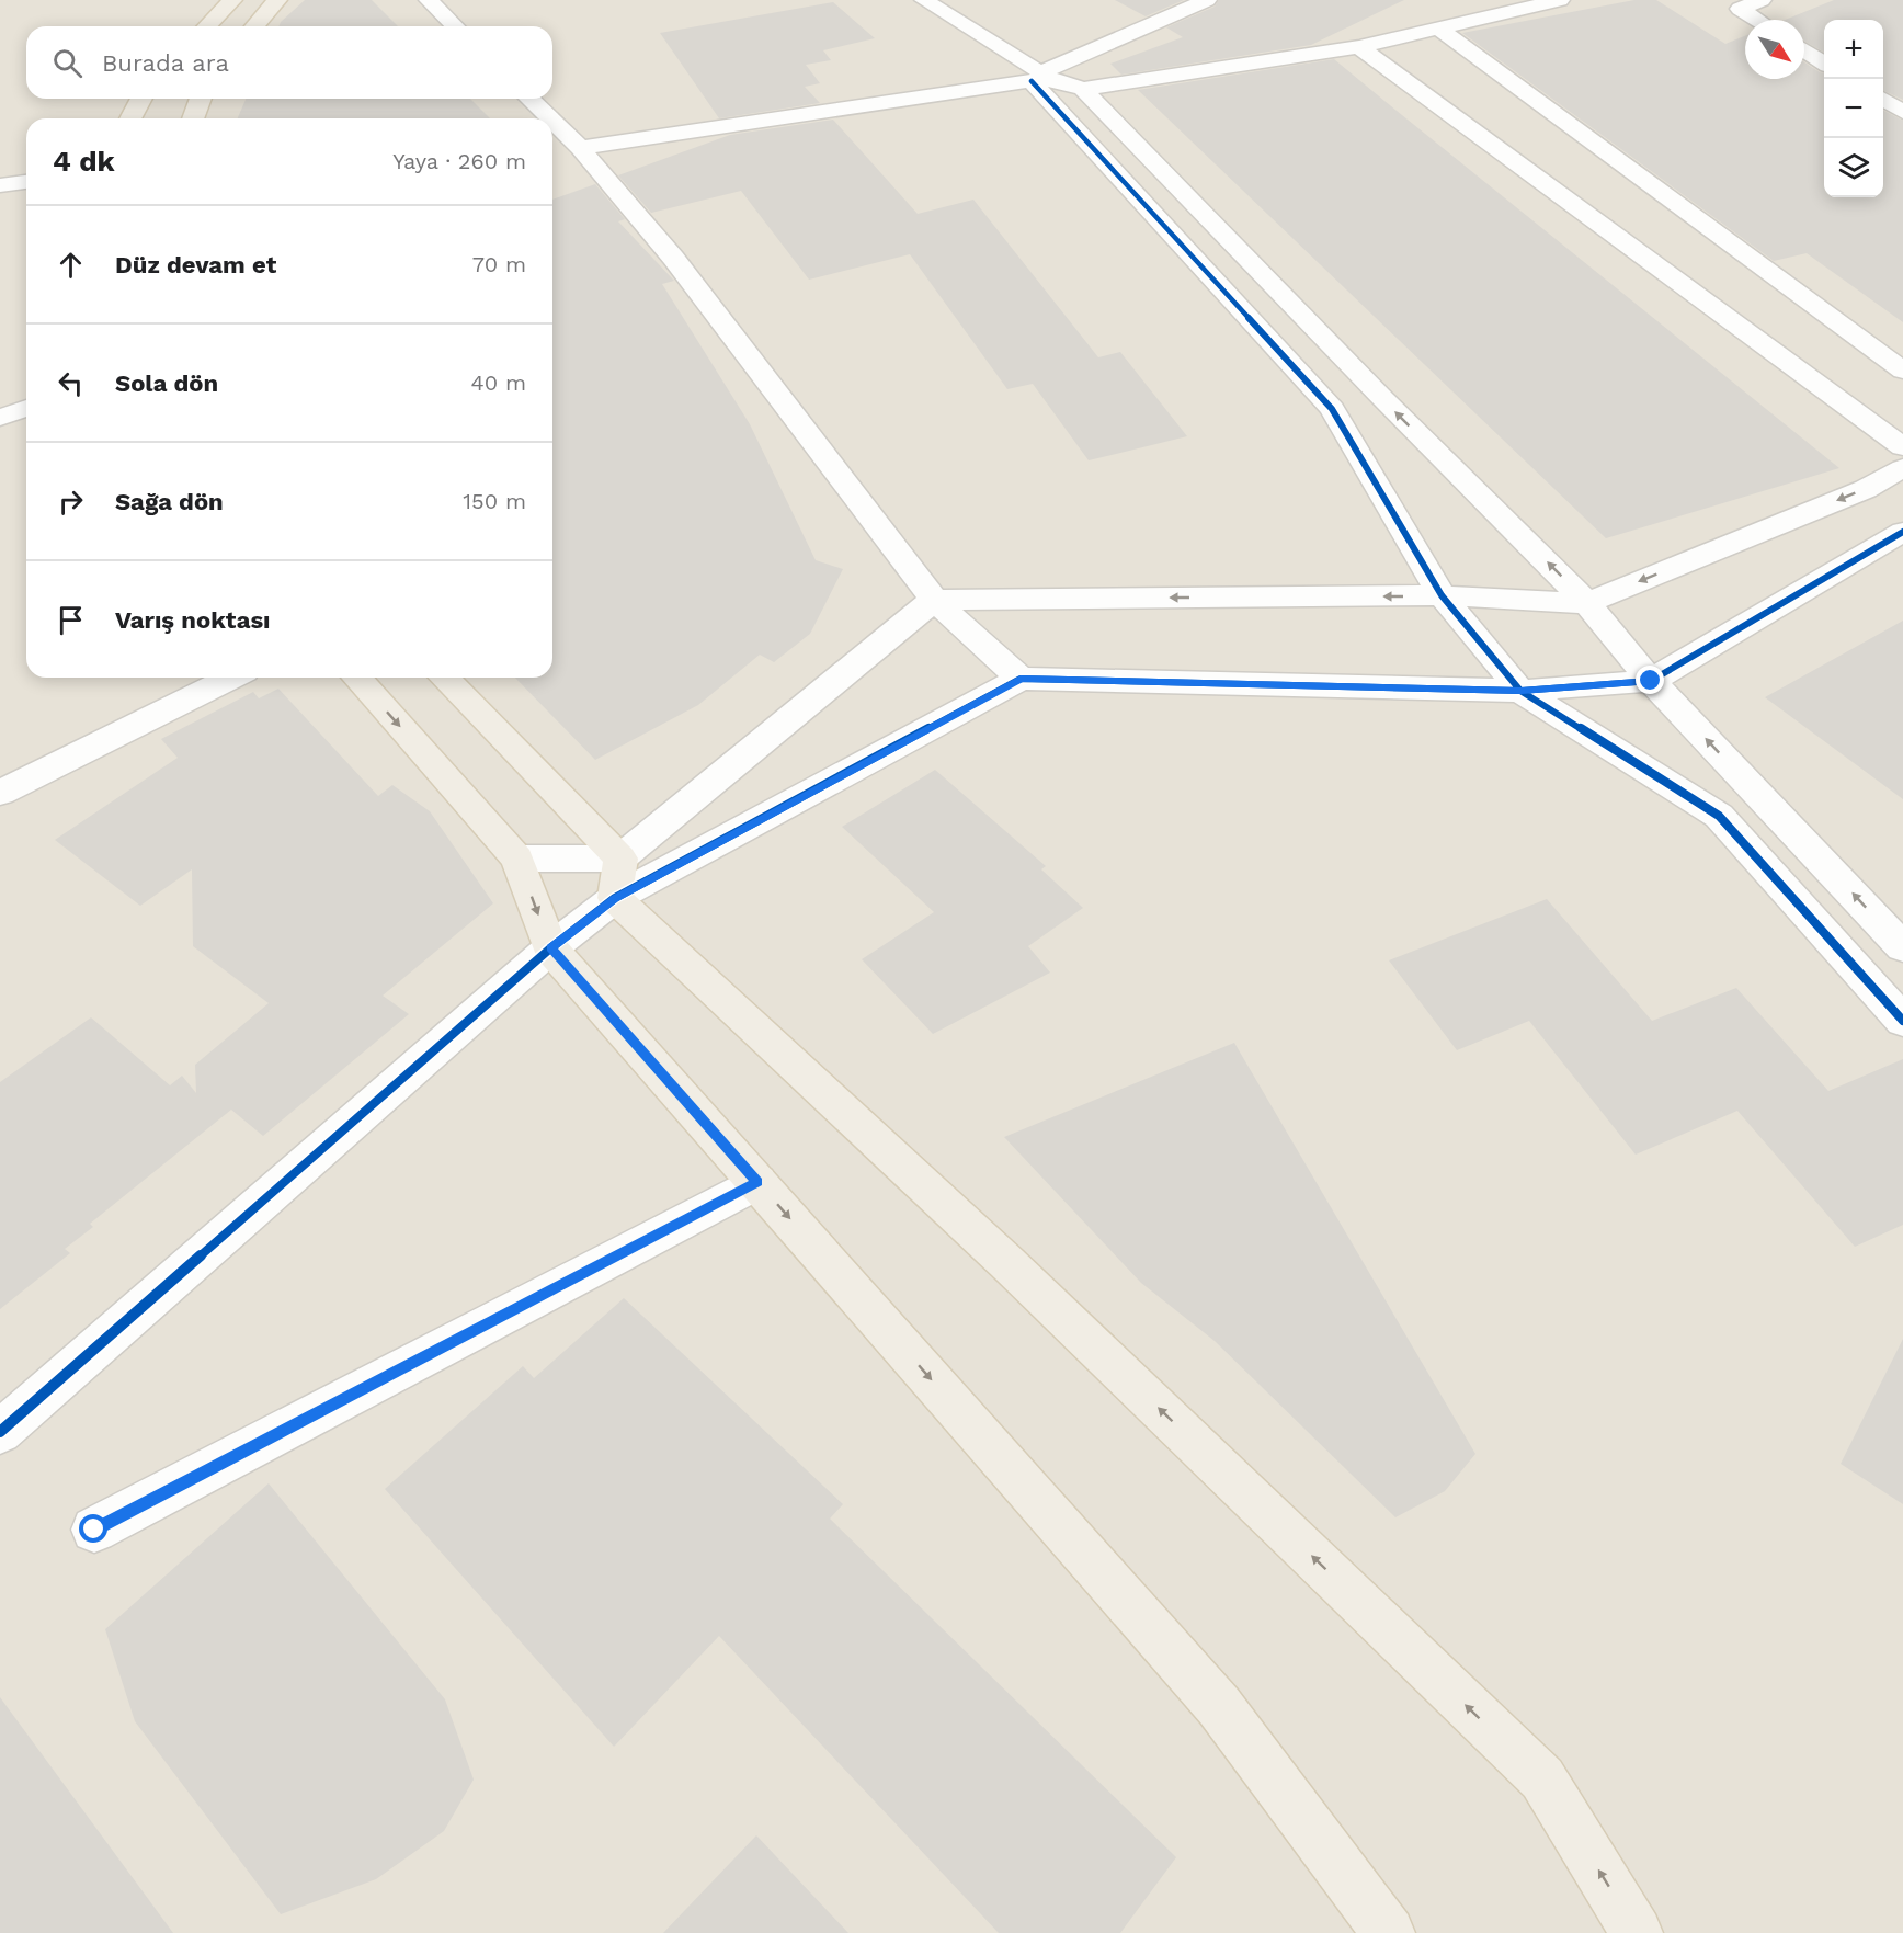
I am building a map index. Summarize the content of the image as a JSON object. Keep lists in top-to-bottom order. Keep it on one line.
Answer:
{"north":"bottom right","page":{"map_buttons":["+","−"],"search":"Burada ara","heading":["4 dk","Yaya · 260 m"],"list":[["Düz devam et","70 m"],["Sola dön","40 m"],["Sağa dön","150 m"],"Varış noktası"]}}
